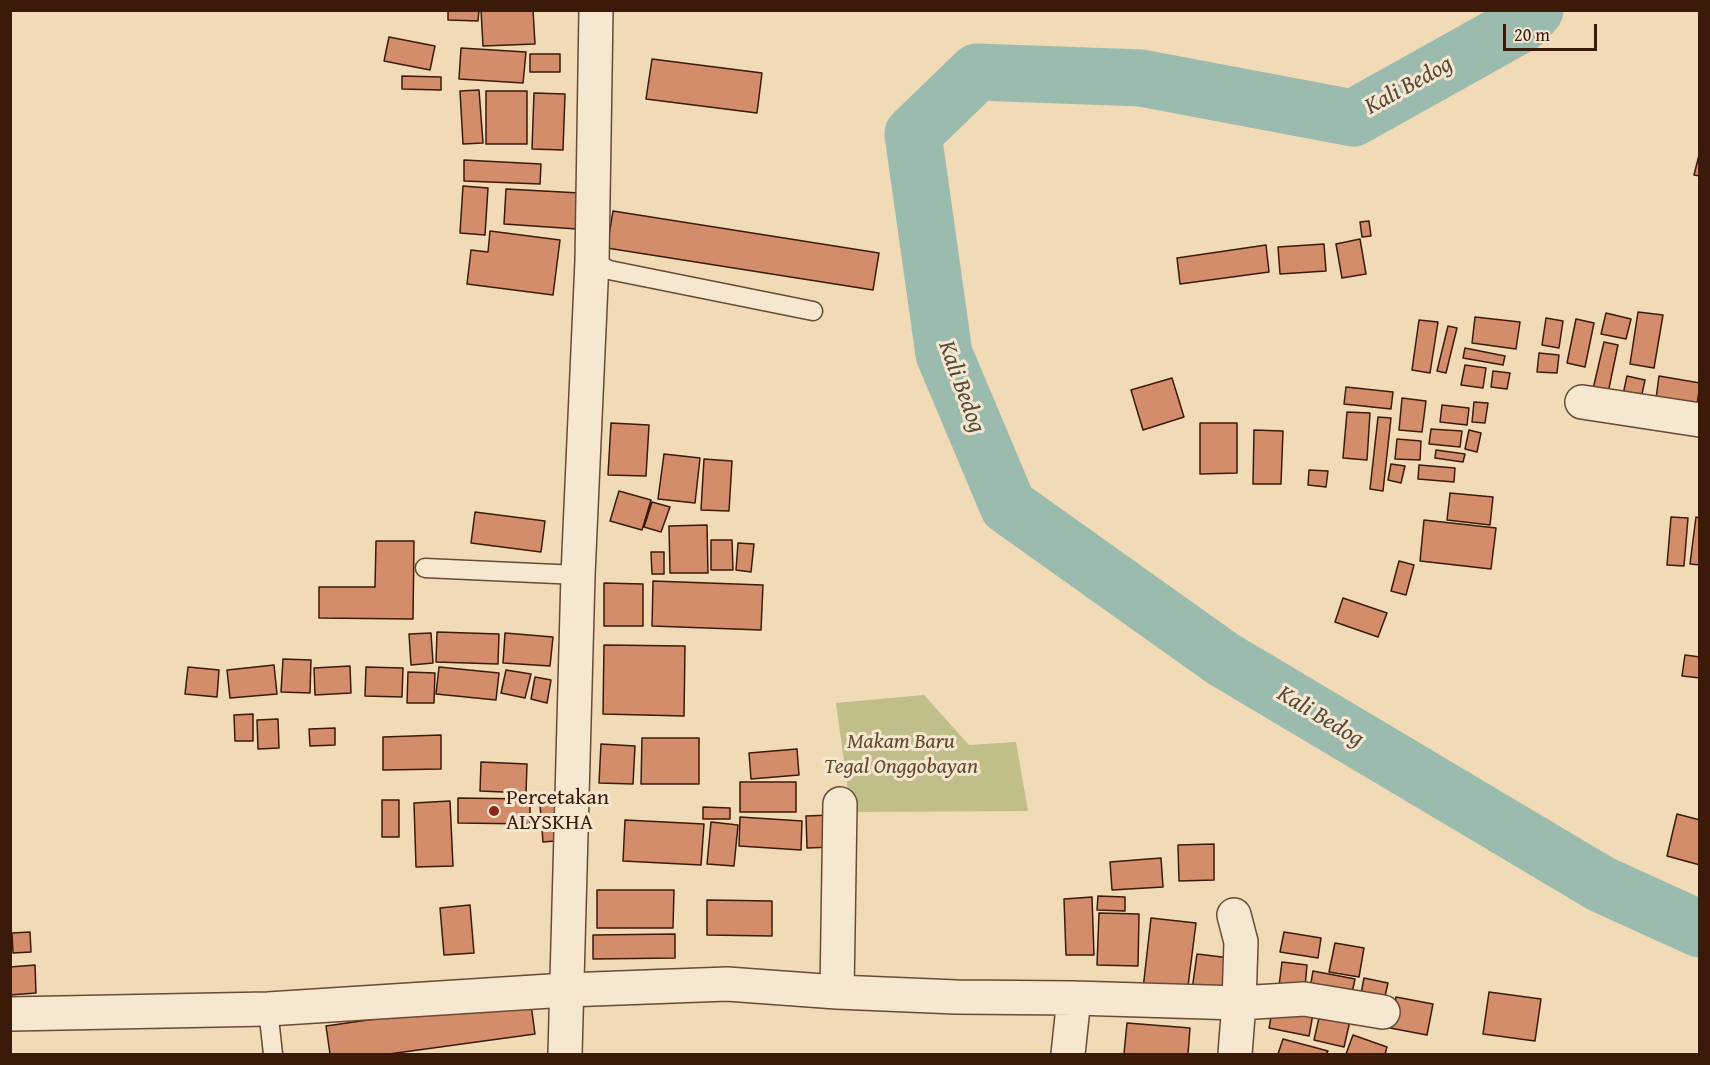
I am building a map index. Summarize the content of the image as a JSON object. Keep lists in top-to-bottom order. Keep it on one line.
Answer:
{"water":["Kali Bedog"],"parks":["Makam Baru Tegal Onggobayan"],"places":["Percetakan ALYSKHA"],"scale_bar":"20 m"}
